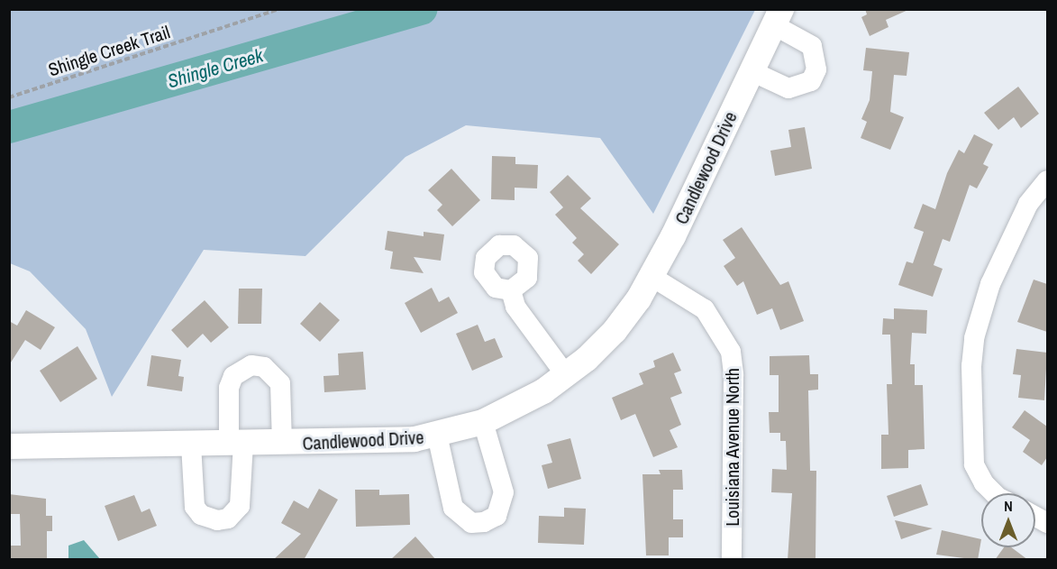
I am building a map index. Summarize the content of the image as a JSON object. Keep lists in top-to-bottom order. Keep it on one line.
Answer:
{"streets":{"street":["Candlewood Drive","Louisiana Avenue North"],"path":["Shingle Creek Trail"]},"crossings":[["Candlewood Drive","Louisiana Avenue North"]],"water":["Shingle Creek"],"north":"top"}
